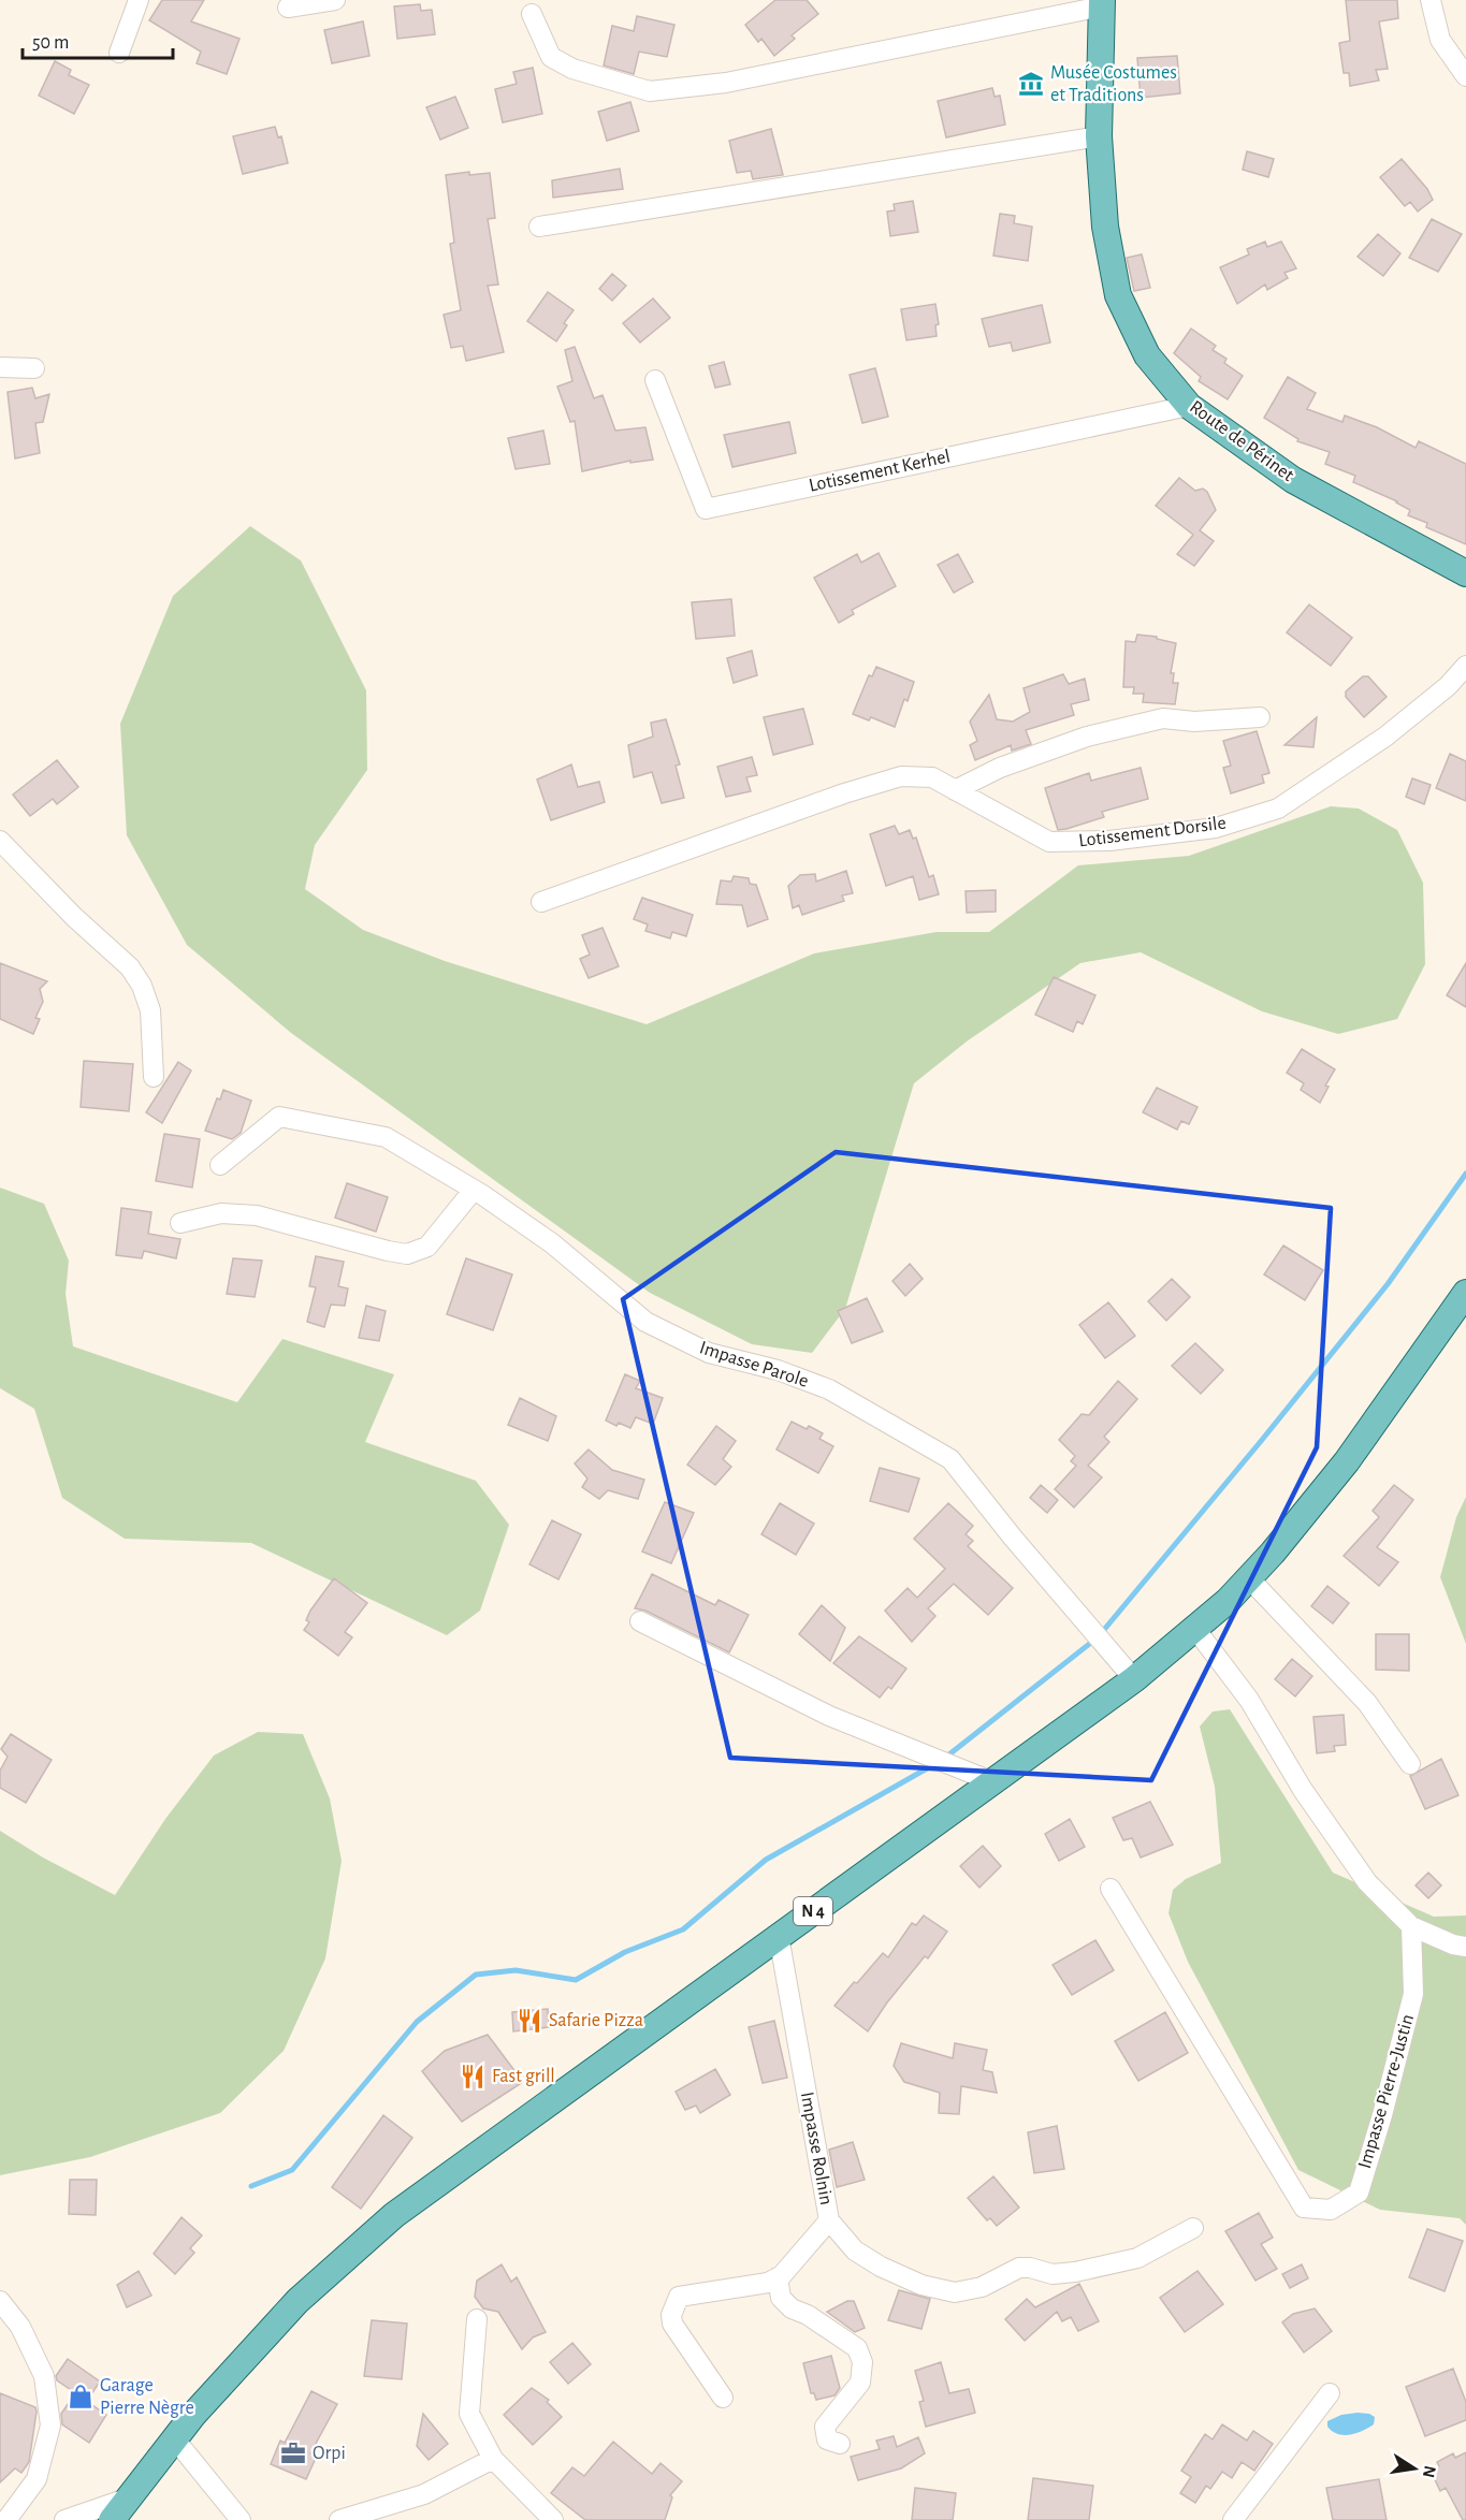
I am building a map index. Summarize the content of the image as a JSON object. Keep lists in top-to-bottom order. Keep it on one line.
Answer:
{"streets":{"main road":["Route de Périnet","N 4"],"street":["Lotissement Kerhel","Lotissement Dorsile","Impasse Parole","Impasse Pierre-Justin","Impasse Rolnin"]},"crossings":[["Route de Périnet","Lotissement Kerhel"],["Impasse Parole","N 4"],["N 4","Impasse Rolnin"]],"places":{"museum":["Musée Costumes et Traditions"],"restaurant":["Safarie Pizza","Fast grill"],"shop":["Garage Pierre Nègre"],"office":["Orpi"]},"scale_bar":"50 m","north":"right"}
